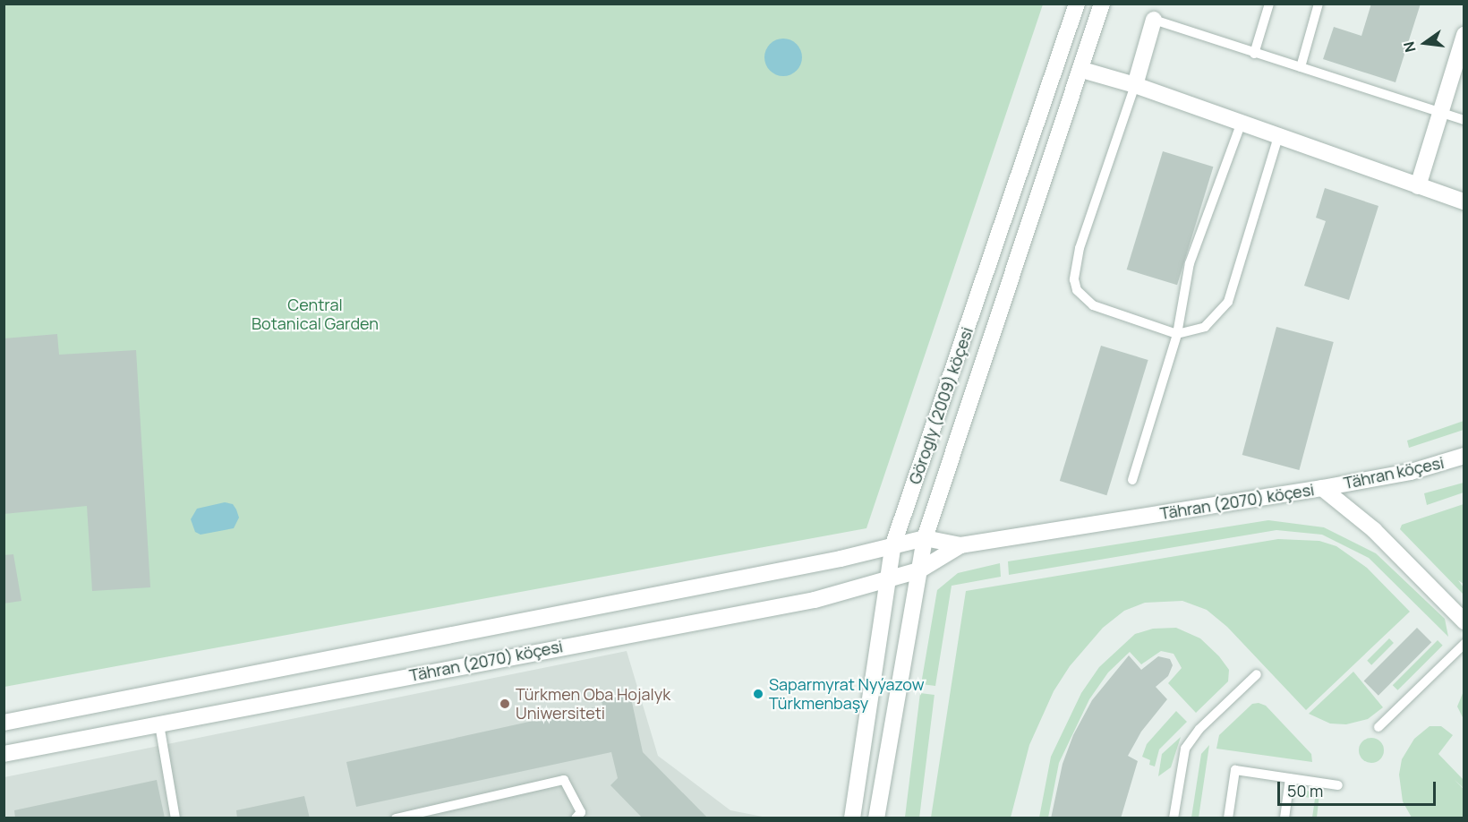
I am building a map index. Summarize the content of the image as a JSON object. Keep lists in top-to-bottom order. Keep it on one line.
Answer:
{"streets":{"street":["Görogly (2009) köçesi","Tähran köçesi","Tähran (2070) köçesi"]},"crossings":[["Görogly (2009) köçesi","Tähran (2070) köçesi"],["Tähran köçesi","Tähran (2070) köçesi"]],"parks":["Central Botanical Garden"],"places":["Saparmyrat Nyýazow Türkmenbaşy","Türkmen Oba Hojalyk Uniwersiteti"],"scale_bar":"50 m","north":"left"}
